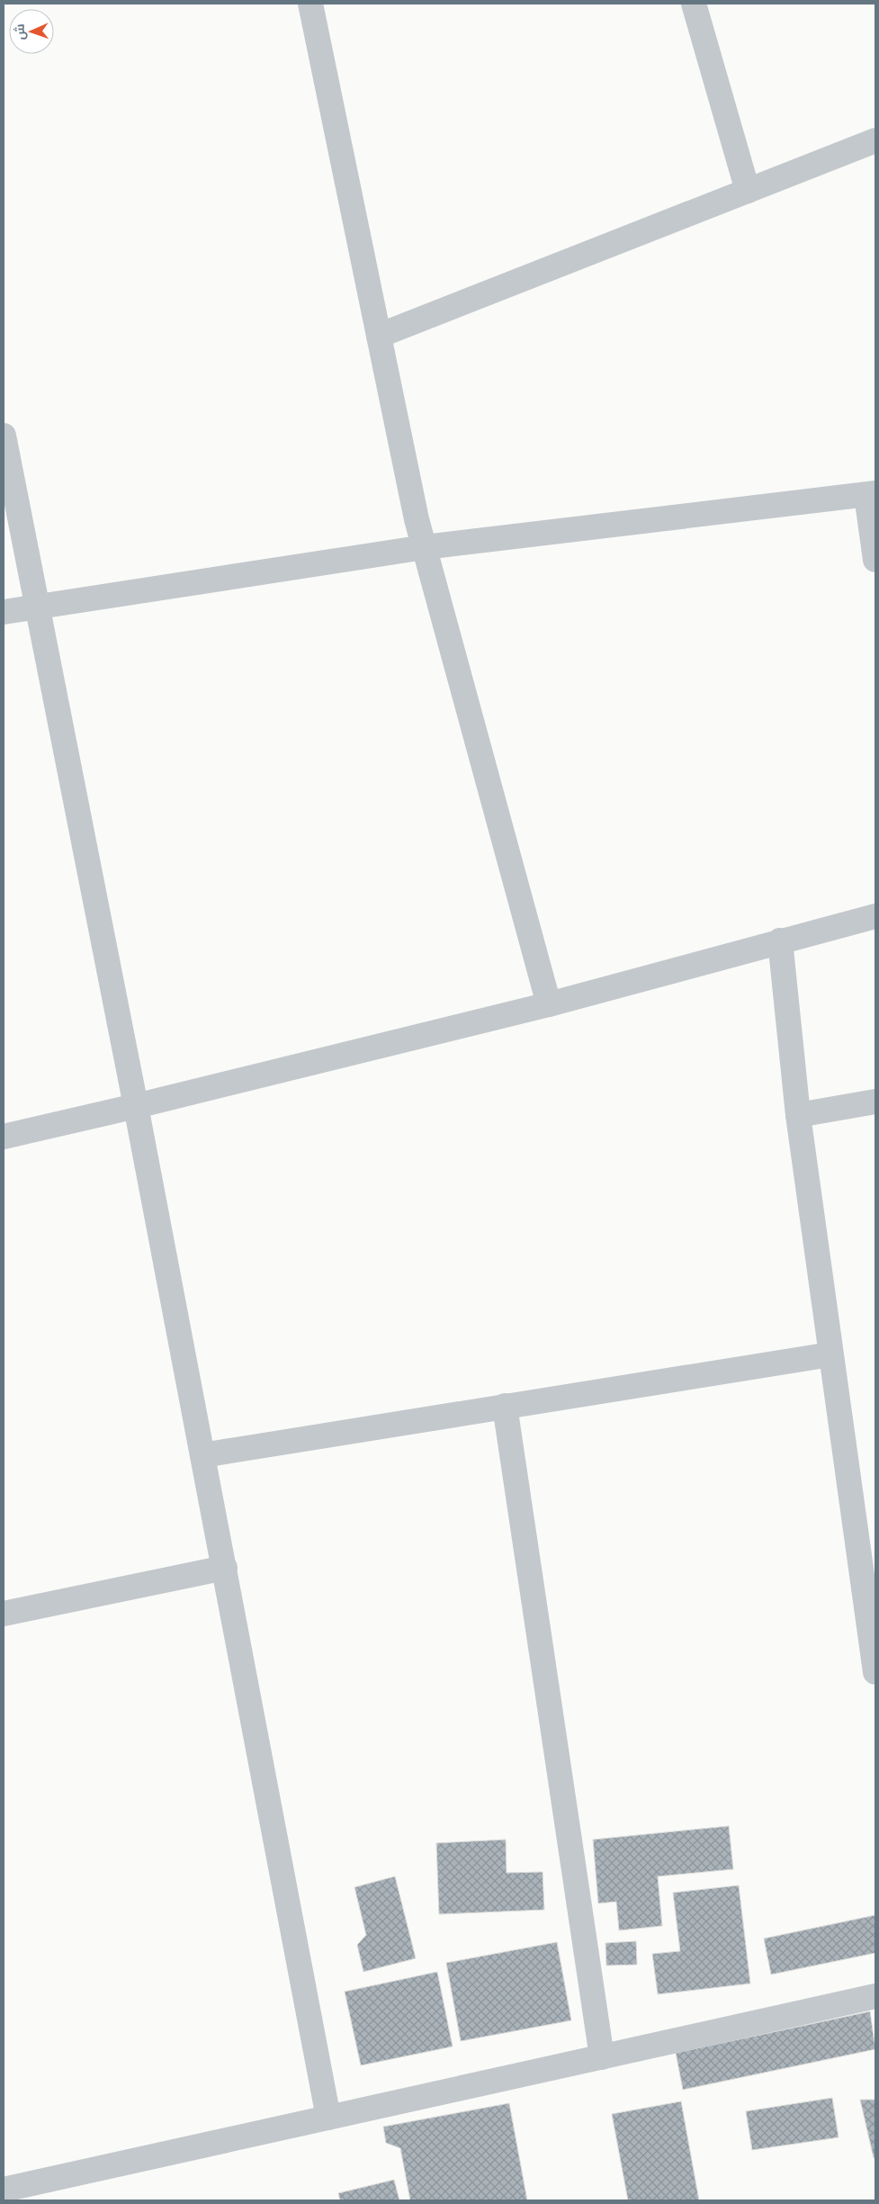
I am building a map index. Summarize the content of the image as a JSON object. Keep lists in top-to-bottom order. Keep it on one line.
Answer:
{"north":"left"}
